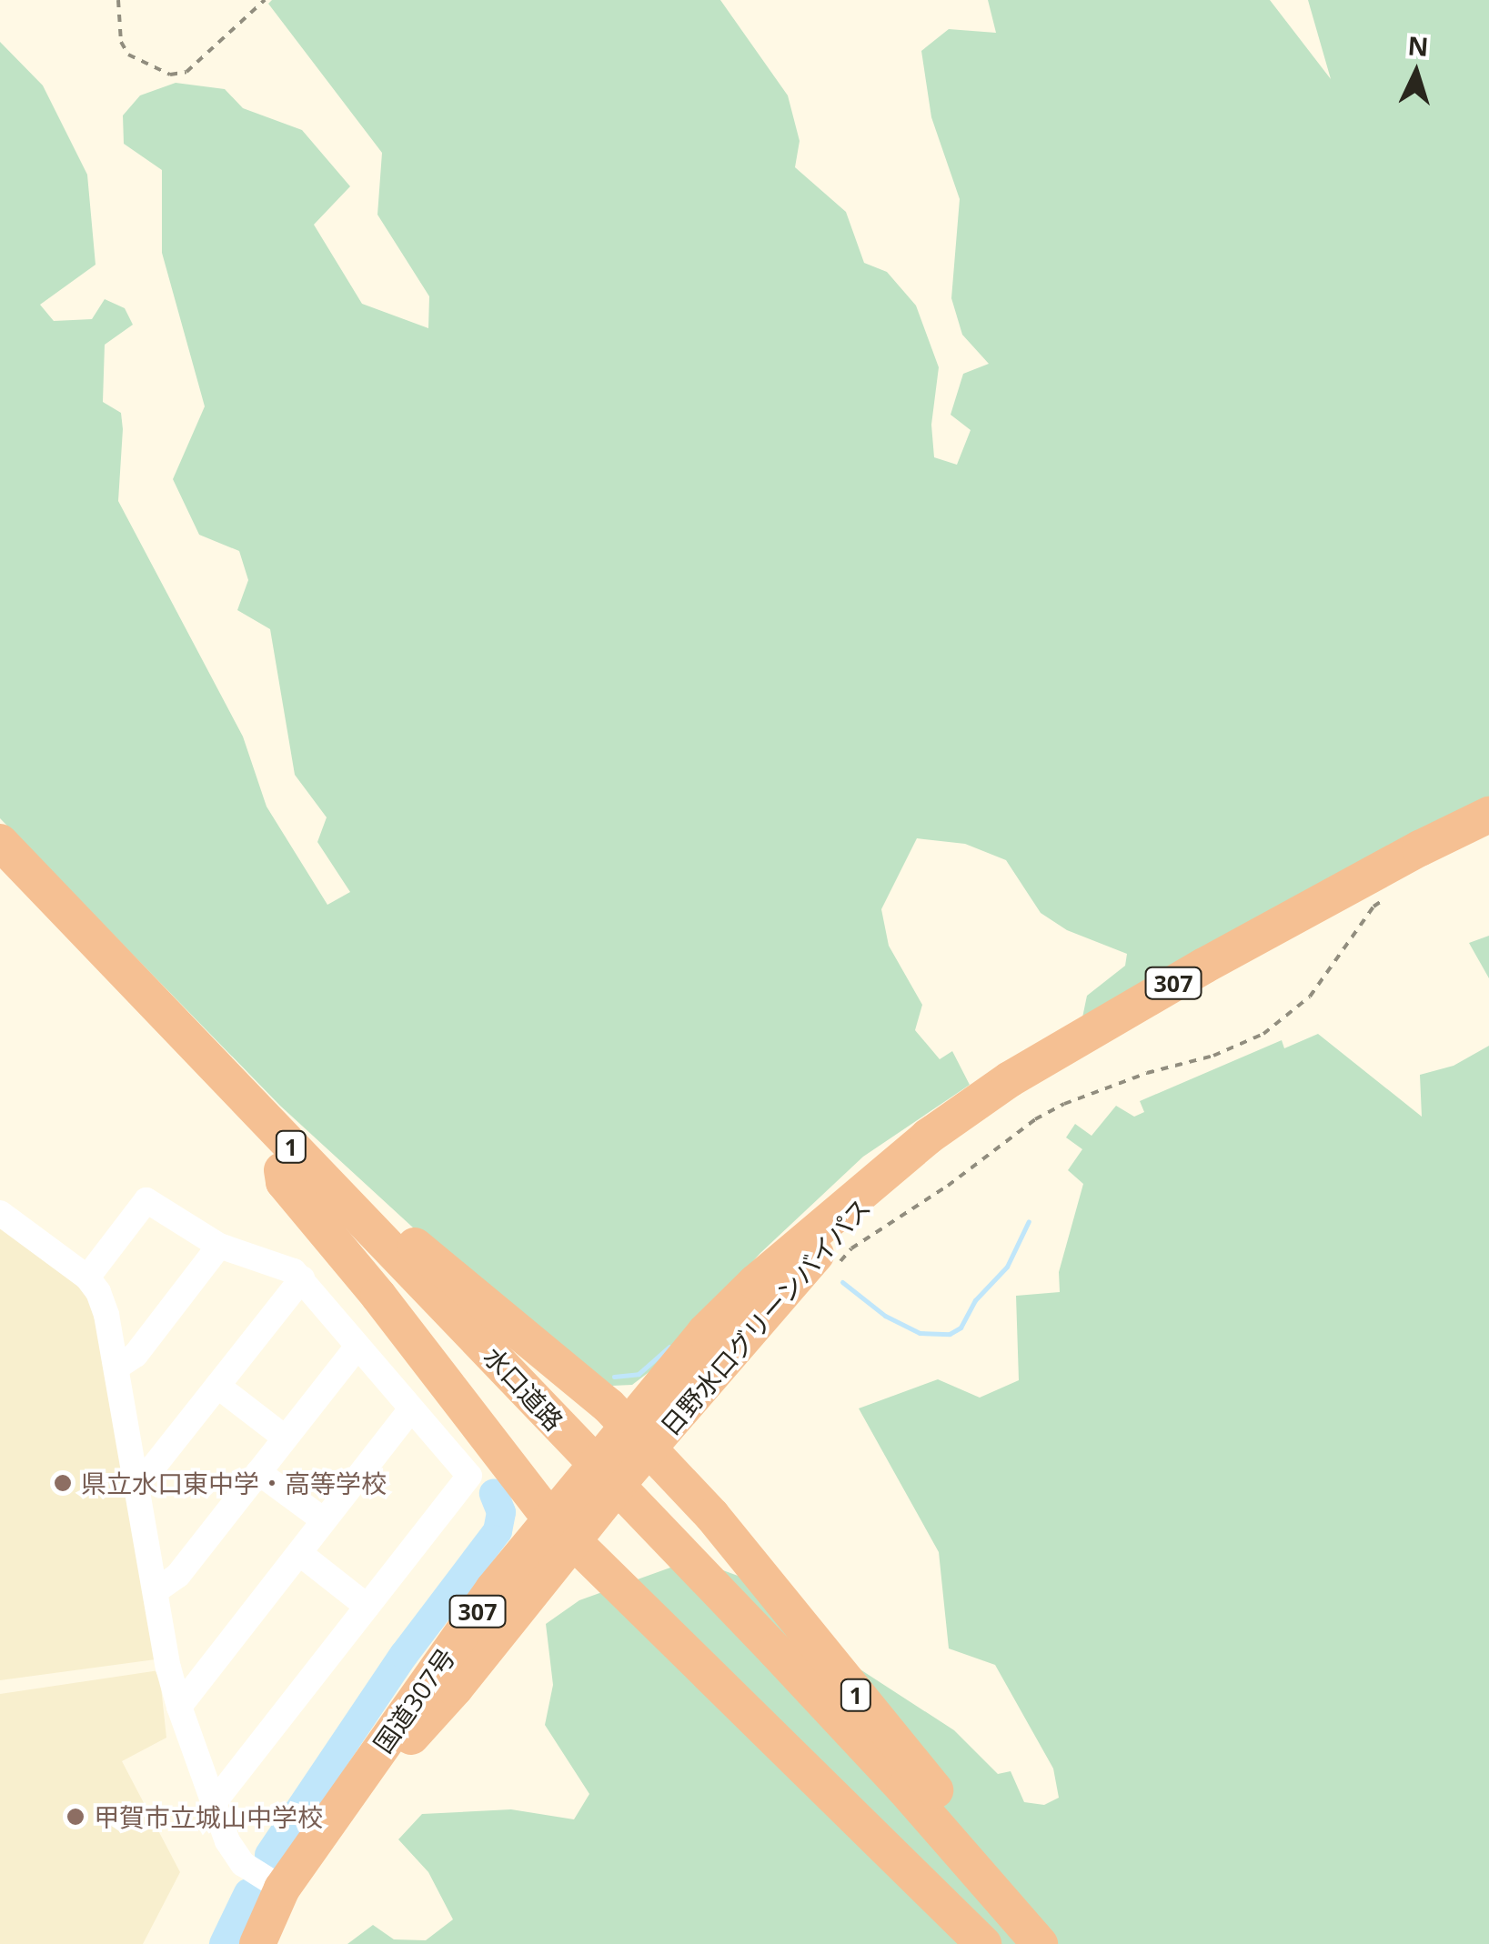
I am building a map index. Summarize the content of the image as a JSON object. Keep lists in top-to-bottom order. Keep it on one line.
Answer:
{"streets":{"highway":["307","1","日野水口グリーンバイパス","水口道路","国道307号"]},"crossings":[["1","日野水口グリーンバイパス"],["1","水口道路"],["1","国道307号"],["日野水口グリーンバイパス","国道307号"]],"places":["県立水口東中学・高等学校","甲賀市立城山中学校"],"north":"top"}
